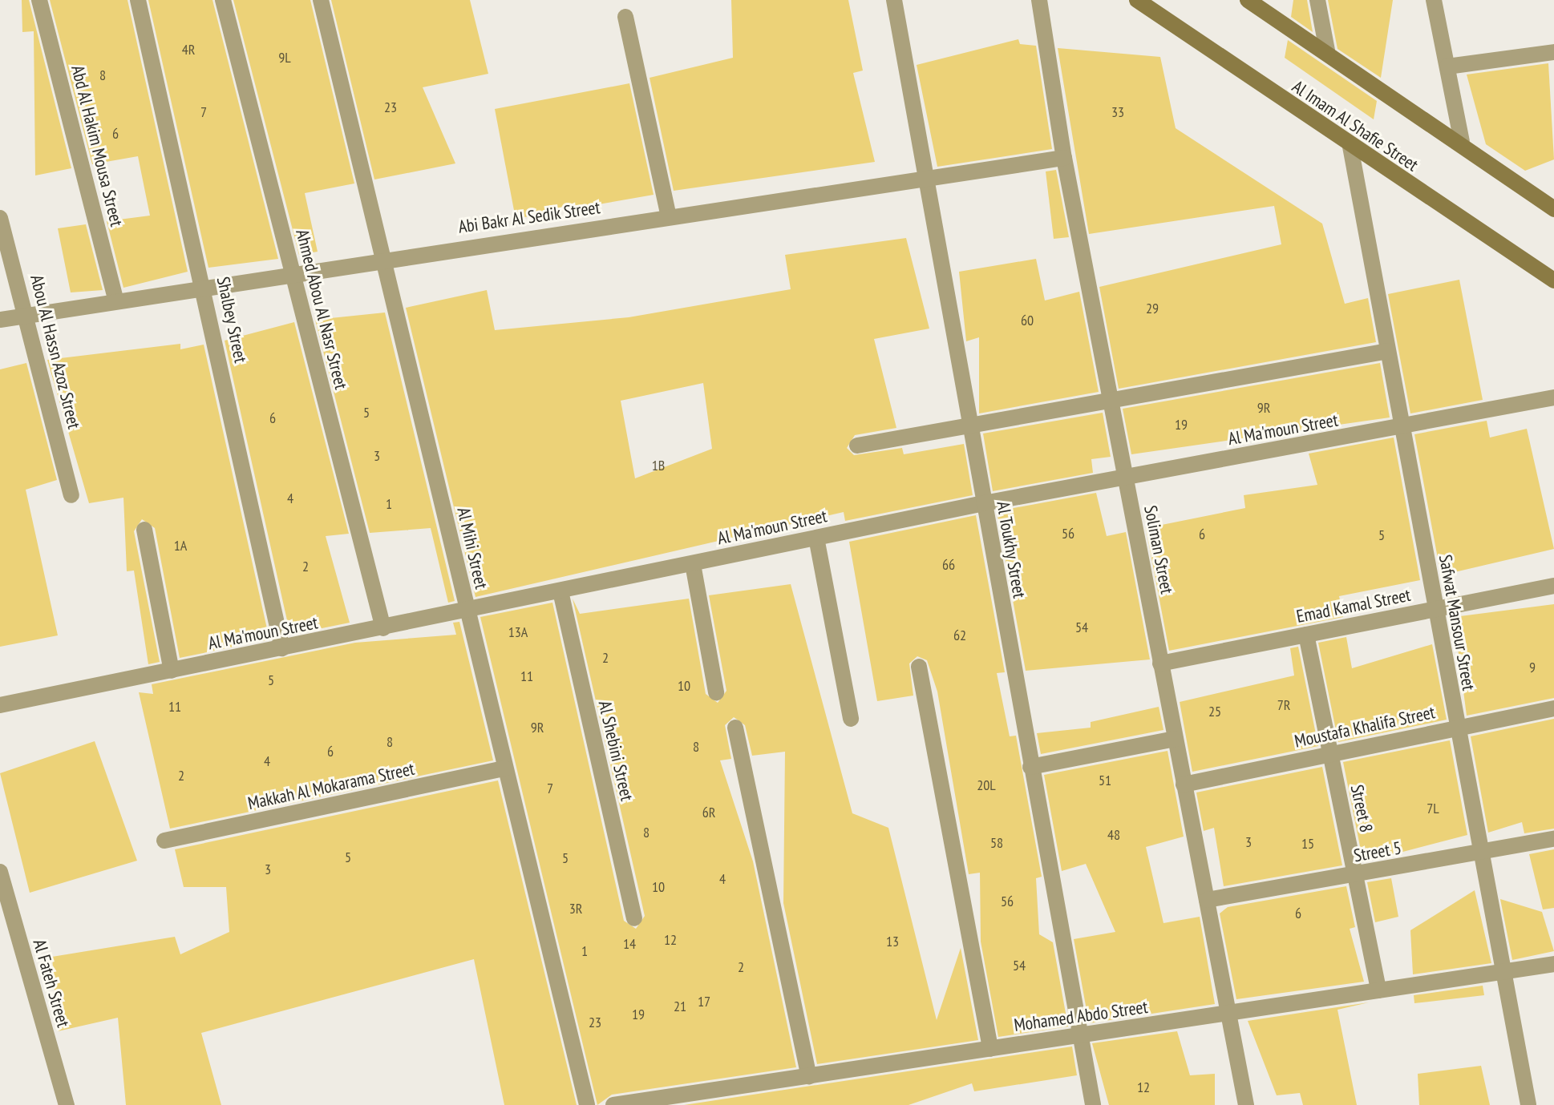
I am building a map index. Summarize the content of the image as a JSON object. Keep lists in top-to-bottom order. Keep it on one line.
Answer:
{"streets":{"main road":["Al Imam Al Shafie Street"],"street":["Abd Al Hakim Mousa Street","Abi Bakr Al Sedik Street","Ahmed Abou Al Nasr Street","Shalbey Street","Abou Al Hassn Azoz Street","Al Ma'moun Street","Al Mihi Street","Al Toukhy Street","Soliman Street","Emad Kamal Street","Safwat Mansour Street","Moustafa Khalifa Street","Al Shebini Street","Makkah Al Mokarama Street","Street 8","Street 5","Al Fateh Street","Mohamed Abdo Street"]},"crossings":[["Al Imam Al Shafie Street","Safwat Mansour Street"],["Abd Al Hakim Mousa Street","Abi Bakr Al Sedik Street"],["Abi Bakr Al Sedik Street","Ahmed Abou Al Nasr Street"],["Abi Bakr Al Sedik Street","Shalbey Street"],["Abi Bakr Al Sedik Street","Abou Al Hassn Azoz Street"],["Abi Bakr Al Sedik Street","Al Mihi Street"],["Abi Bakr Al Sedik Street","Al Toukhy Street"],["Abi Bakr Al Sedik Street","Soliman Street"],["Ahmed Abou Al Nasr Street","Al Ma'moun Street"],["Shalbey Street","Al Ma'moun Street"],["Al Ma'moun Street","Al Mihi Street"],["Al Ma'moun Street","Al Toukhy Street"],["Al Ma'moun Street","Soliman Street"],["Al Ma'moun Street","Safwat Mansour Street"],["Al Ma'moun Street","Al Shebini Street"],["Al Mihi Street","Makkah Al Mokarama Street"],["Al Toukhy Street","Mohamed Abdo Street"],["Soliman Street","Emad Kamal Street"],["Soliman Street","Moustafa Khalifa Street"],["Soliman Street","Street 5"],["Soliman Street","Mohamed Abdo Street"],["Emad Kamal Street","Safwat Mansour Street"],["Emad Kamal Street","Street 8"],["Safwat Mansour Street","Moustafa Khalifa Street"],["Safwat Mansour Street","Street 5"],["Safwat Mansour Street","Mohamed Abdo Street"],["Moustafa Khalifa Street","Street 8"],["Street 8","Street 5"],["Street 8","Mohamed Abdo Street"]],"house_numbers":["4R","9L","8","23","7","33","6","29","60","9R","5","6","19","3","1B","4","1","56","6","5","1A","66","2","54","13A","62","2","9","11","5","10","7R","11","25","9R","8","8","6","4","2","51","20L","7","7L","6R","8","48","3","58","15","5","5","3","4","10","56","3R","6","12","13","14","1","54","2","17","21","19","23","12"]}
